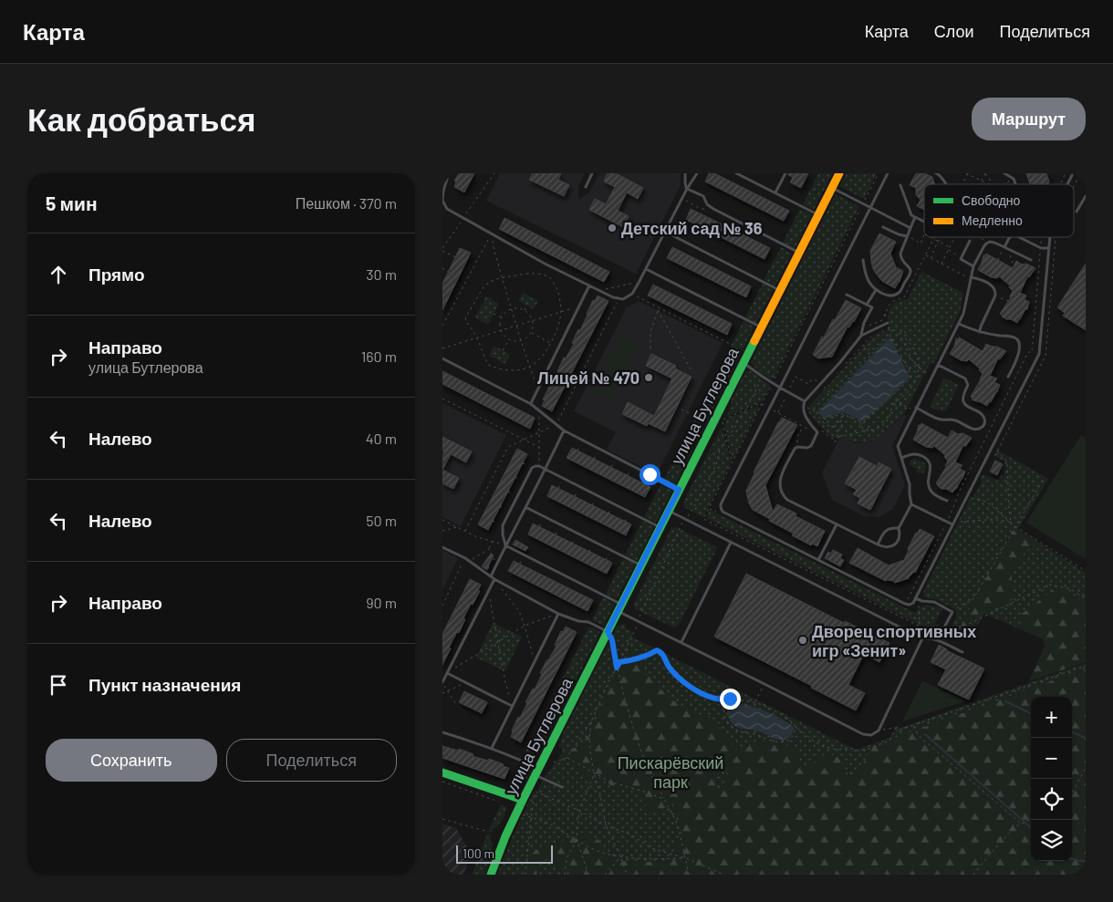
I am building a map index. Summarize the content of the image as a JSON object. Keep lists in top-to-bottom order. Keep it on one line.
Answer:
{"streets":{"street":["улица Бутлерова"]},"parks":["Пискарёвский парк"],"places":["Детский сад № 36","Лицей № 470","Дворец спортивных игр «Зенит»"],"legend":["Свободно","Медленно"],"scale_bar":"100 m","page":{"header":"Карта","nav":["Карта","Слои","Поделиться"],"buttons":["Маршрут",["Сохранить","Поделиться"]],"title":"Как добраться","heading":["5 мин","Пешком · 370 m"],"list":[["Прямо","30 m"],["Направо","улица Бутлерова","160 m"],["Налево","40 m"],["Налево","50 m"],["Направо","90 m"],"Пункт назначения"],"map_buttons":["+","−"],"scale":"100 m"}}
